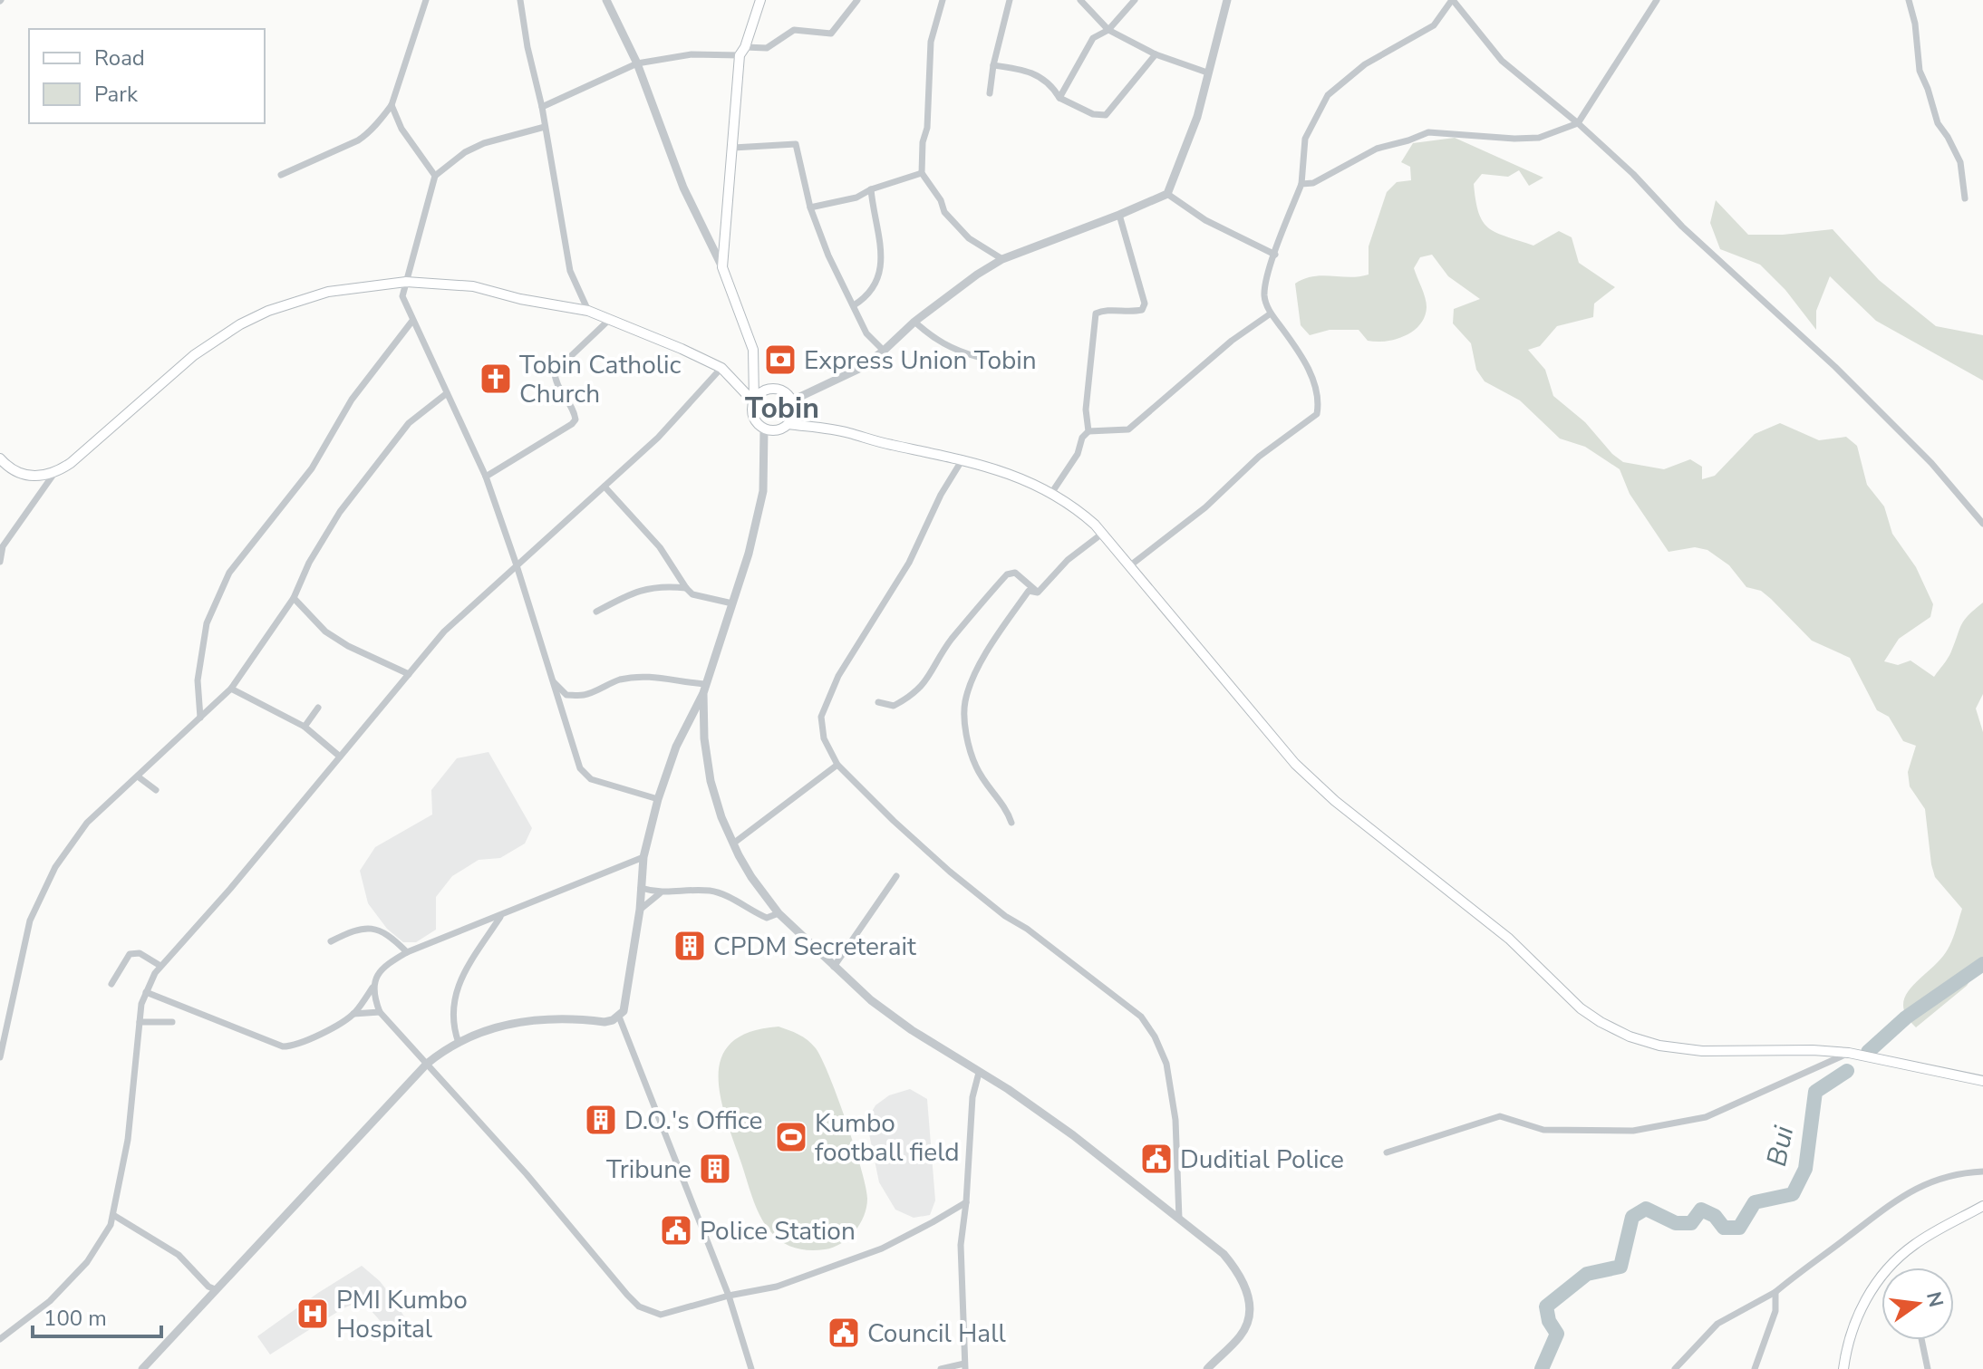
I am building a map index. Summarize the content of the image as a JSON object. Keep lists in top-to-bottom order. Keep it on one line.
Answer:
{"districts":["Tobin"],"water":["Bui"],"places":{"bank":["Express Union Tobin"],"church":["Tobin Catholic Church"],"building":["CPDM Secreterait","D.O.'s Office","Tribune"],"sports":["Kumbo football field"],"public building":["Duditial Police","Police Station","Council Hall"],"hospital":["PMI Kumbo Hospital"]},"legend":["Road","Park"],"scale_bar":"100 m","north":"right"}
